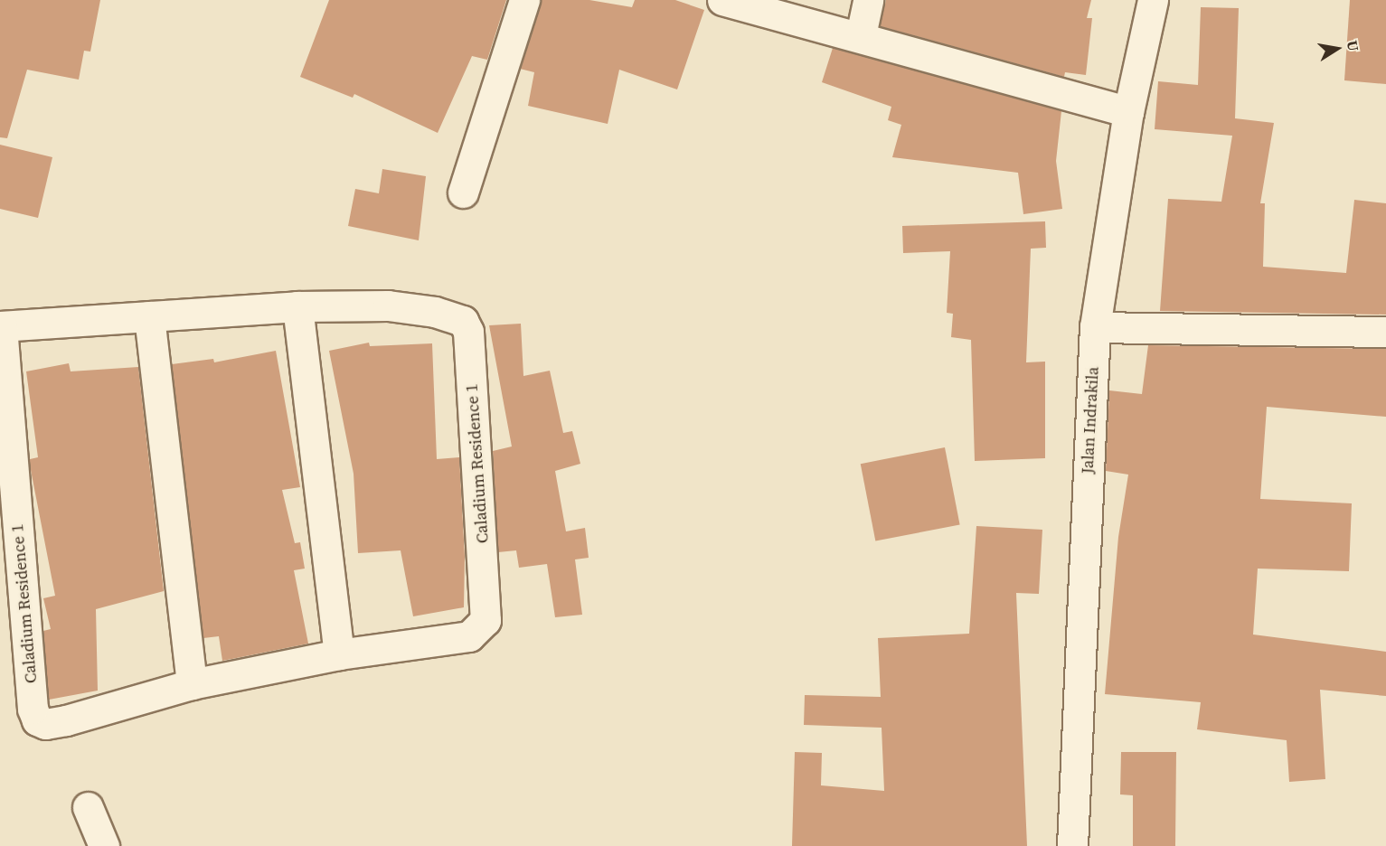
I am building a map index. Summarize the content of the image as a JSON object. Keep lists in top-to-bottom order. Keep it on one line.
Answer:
{"streets":{"street":["Jalan Indrakila","Caladium Residence 1"]},"north":"right"}
